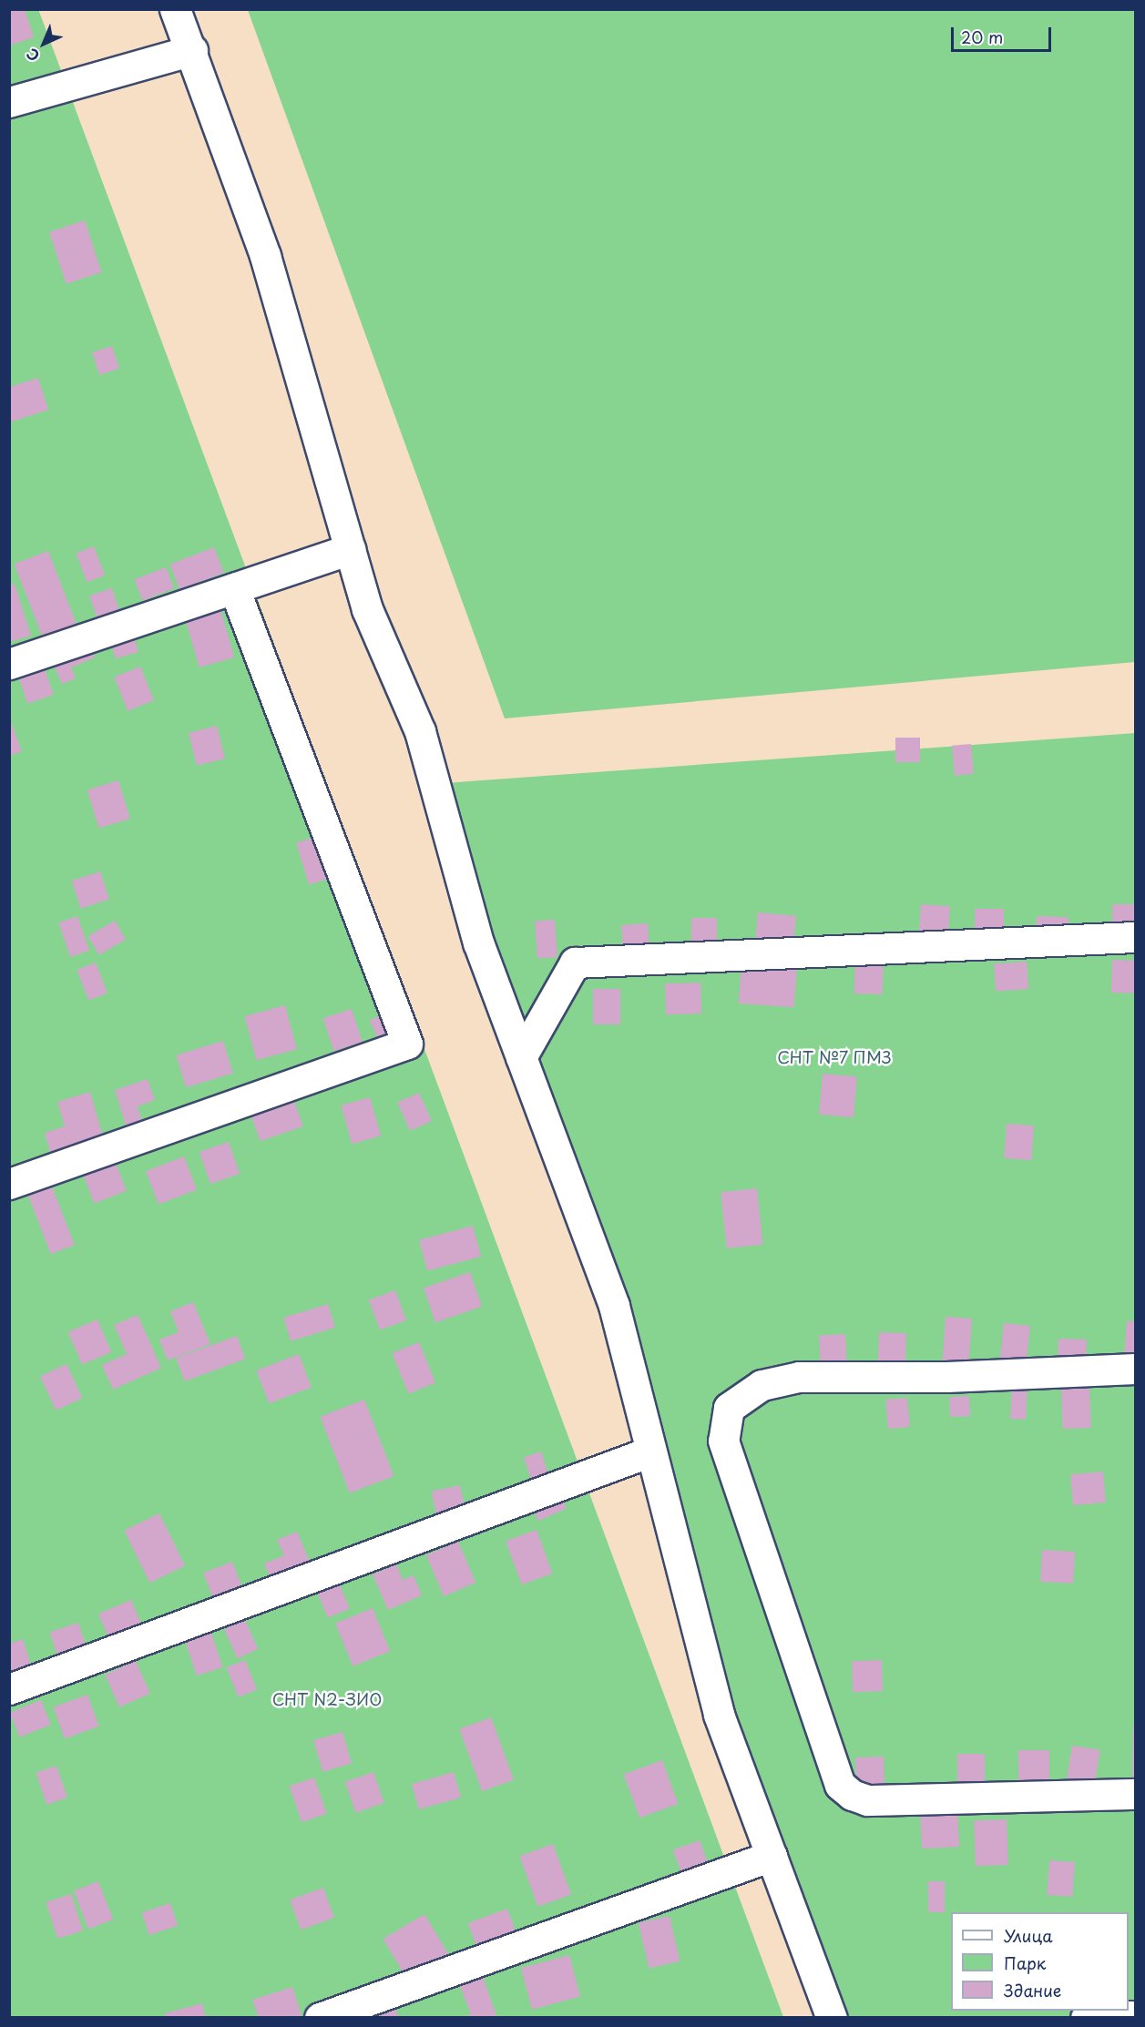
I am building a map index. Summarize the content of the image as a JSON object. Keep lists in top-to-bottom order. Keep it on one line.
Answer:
{"parks":["СНТ №7 ПМЗ","СНТ N2-ЗИО"],"legend":["Улица","Парк","Здание"],"scale_bar":"20 m","north":"bottom left"}
